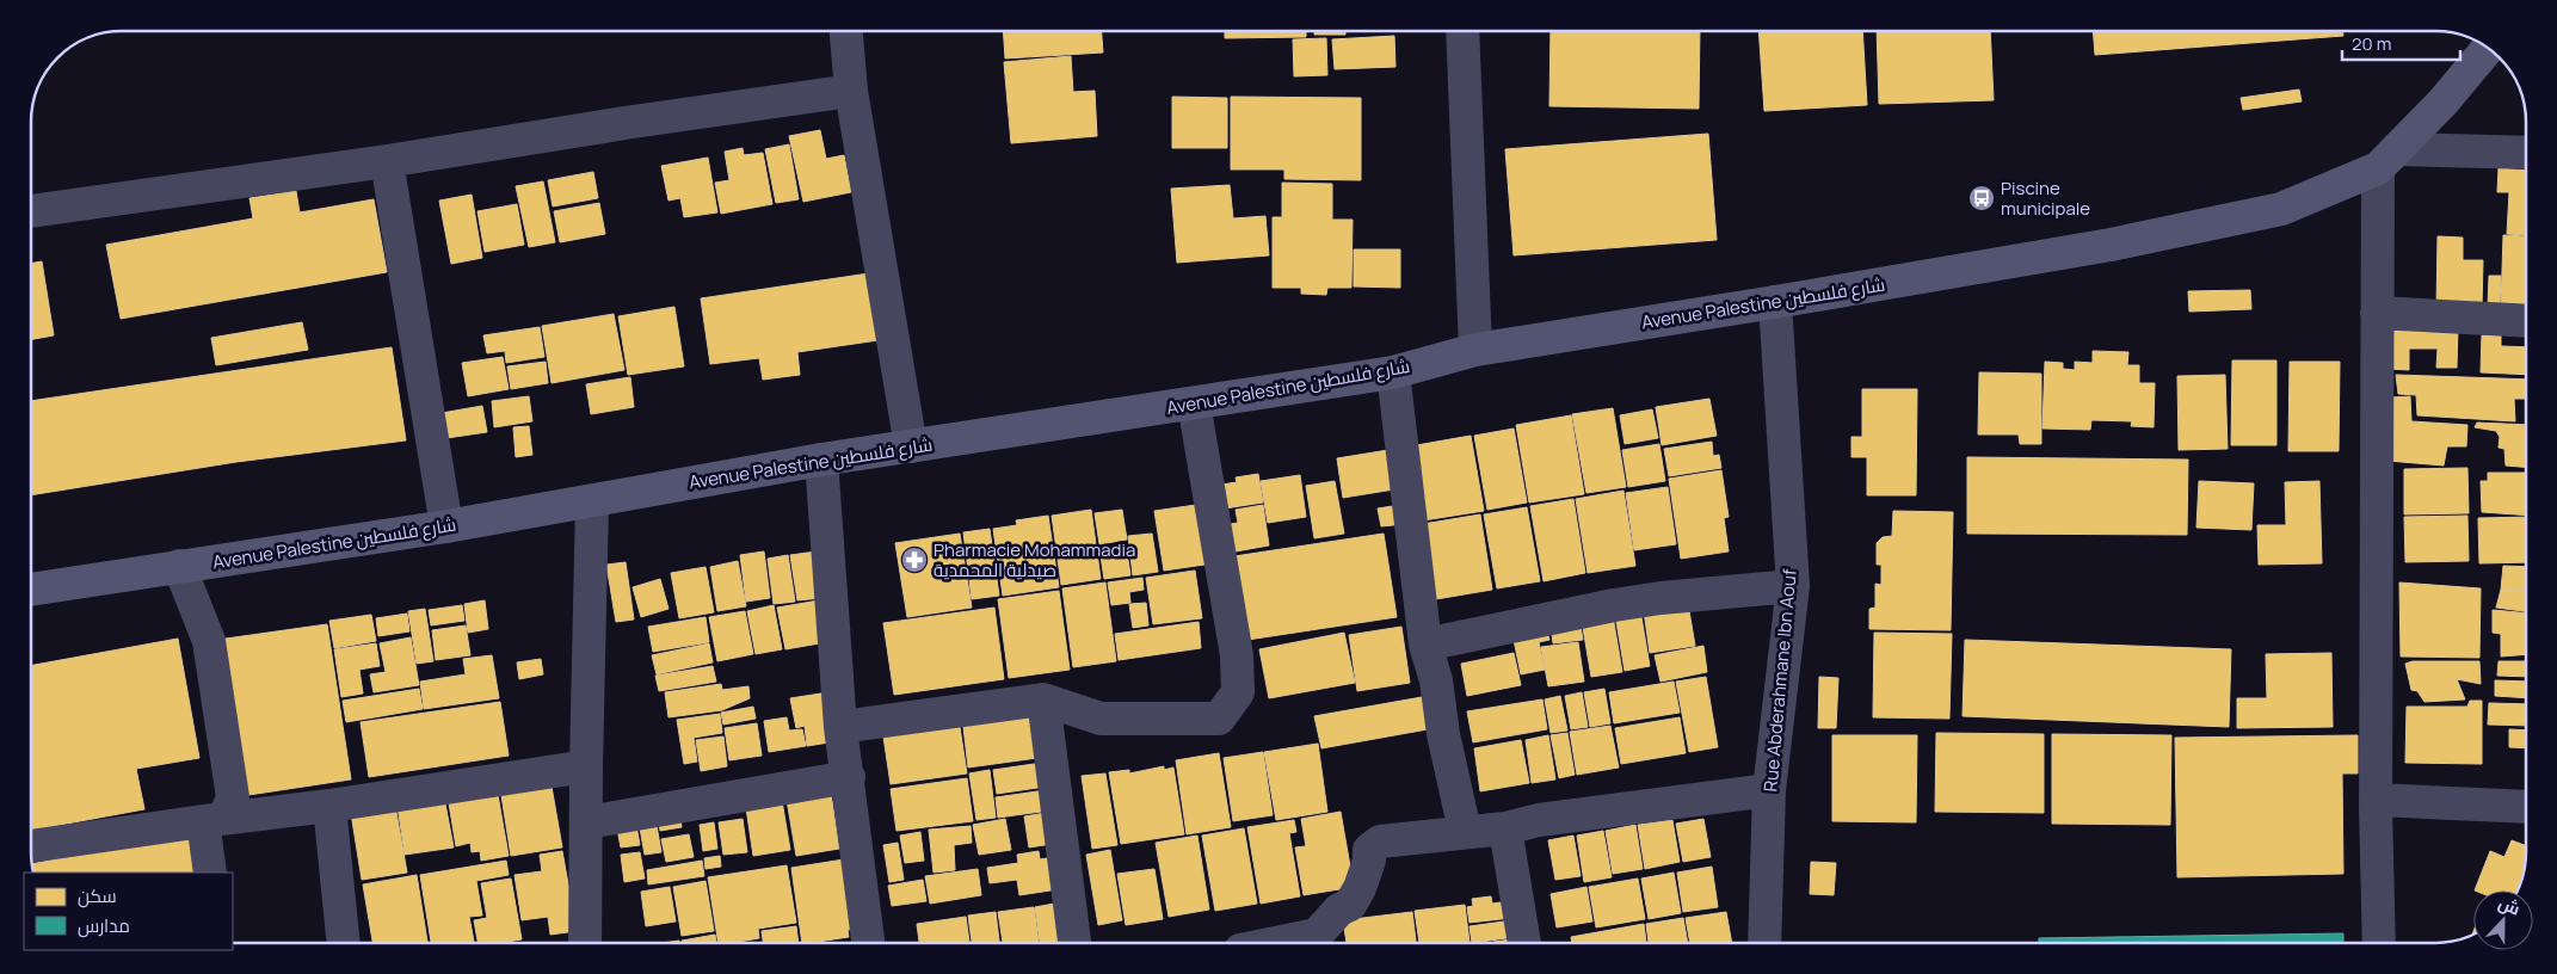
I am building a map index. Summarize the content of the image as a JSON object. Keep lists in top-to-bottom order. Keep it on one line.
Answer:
{"streets":{"street":["Avenue Palestine شارع فلسطين","Rue Abderahmane Ibn Aouf"]},"crossings":[["Avenue Palestine شارع فلسطين","Rue Abderahmane Ibn Aouf"]],"places":{"bus stop":["Piscine municipale"],"pharmacy":["Pharmacie Mohammadia صيدلية المحمدية"]},"legend":["سكن","مدارس"],"scale_bar":"20 m","north":"top"}
